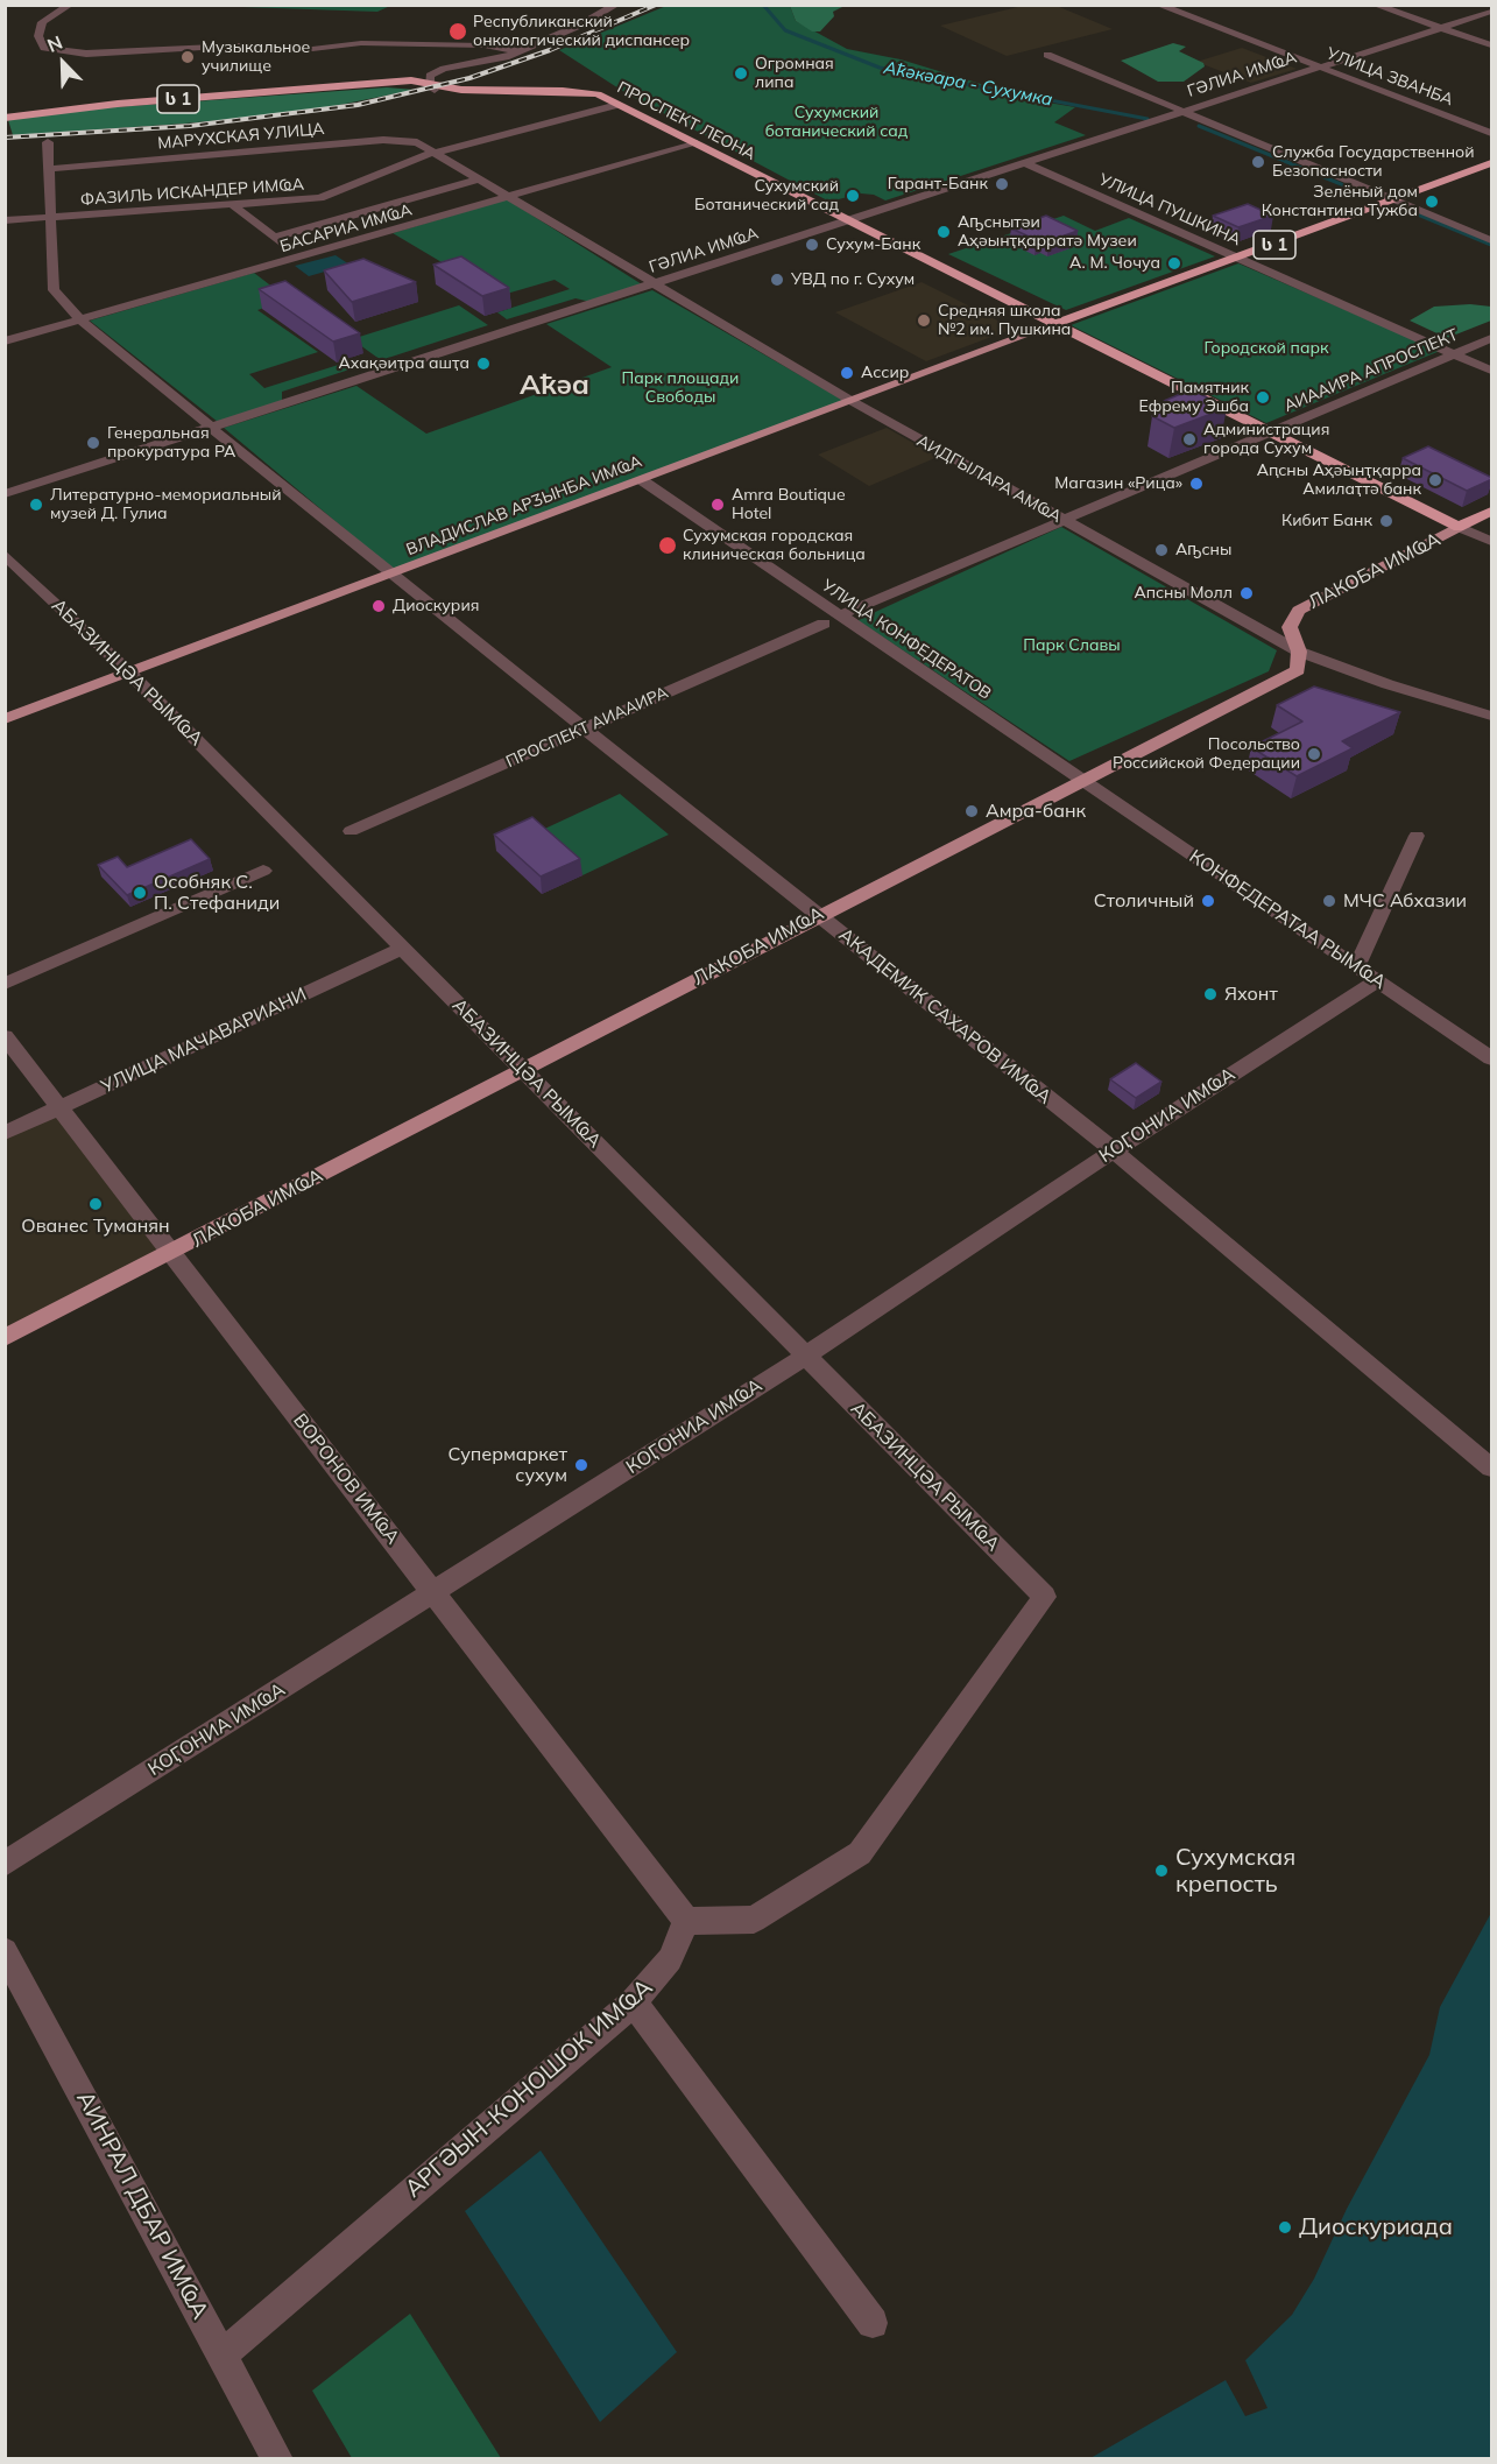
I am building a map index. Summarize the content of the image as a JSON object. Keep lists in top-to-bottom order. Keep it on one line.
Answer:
{"streets":{"highway":["ს 1","ПРОСПЕКТ ЛЕОНА"],"main road":["ВЛАДИСЛАВ АРӠЫНБА ИМҨА","ЛАКОБА ИМҨА"],"street":["ГӘЛИА ИМҨА","УЛИЦА ЗВАНБА","МАРУХСКАЯ УЛИЦА","ФАЗИЛЬ ИСКАНДЕР ИМҨА","УЛИЦА ПУШКИНА","БАСАРИА ИМҨА","АИААИРА АПРОСПЕКТ","АИДГЫЛАРА АМҨА","УЛИЦА КОНФЕДЕРАТОВ","АБАЗИНЦӘА РЫМҨА","ПРОСПЕКТ АИААИРА","КОНФЕДЕРАТАА РЫМҨА","АКАДЕМИК САХАРОВ ИМҨА","УЛИЦА МАЧАВАРИАНИ","КОӶОНИА ИМҨА","ВОРОНОВ ИМҨА","АРГӘЫН-КОНОШОК ИМҨА","АИНРАЛ ДБАР ИМҨА"]},"crossings":[["ГӘЛИА ИМҨА","УЛИЦА ЗВАНБА"],["ГӘЛИА ИМҨА","ПРОСПЕКТ ЛЕОНА"],["ГӘЛИА ИМҨА","УЛИЦА ПУШКИНА"],["ГӘЛИА ИМҨА","АИДГЫЛАРА АМҨА"],["ГӘЛИА ИМҨА","АКАДЕМИК САХАРОВ ИМҨА"],["ს 1","ПРОСПЕКТ ЛЕОНА"],["ს 1","УЛИЦА ПУШКИНА"],["ს 1","АИААИРА АПРОСПЕКТ"],["ს 1","ВЛАДИСЛАВ АРӠЫНБА ИМҨА"],["ს 1","ЛАКОБА ИМҨА"],["ПРОСПЕКТ ЛЕОНА","ФАЗИЛЬ ИСКАНДЕР ИМҨА"],["ПРОСПЕКТ ЛЕОНА","БАСАРИА ИМҨА"],["ПРОСПЕКТ ЛЕОНА","ВЛАДИСЛАВ АРӠЫНБА ИМҨА"],["МАРУХСКАЯ УЛИЦА","ФАЗИЛЬ ИСКАНДЕР ИМҨА"],["МАРУХСКАЯ УЛИЦА","АИДГЫЛАРА АМҨА"],["МАРУХСКАЯ УЛИЦА","АКАДЕМИК САХАРОВ ИМҨА"],["ФАЗИЛЬ ИСКАНДЕР ИМҨА","АКАДЕМИК САХАРОВ ИМҨА"],["УЛИЦА ПУШКИНА","АИААИРА АПРОСПЕКТ"],["БАСАРИА ИМҨА","АИДГЫЛАРА АМҨА"],["БАСАРИА ИМҨА","АКАДЕМИК САХАРОВ ИМҨА"],["АИААИРА АПРОСПЕКТ","АИДГЫЛАРА АМҨА"],["АИААИРА АПРОСПЕКТ","УЛИЦА КОНФЕДЕРАТОВ"],["АИДГЫЛАРА АМҨА","ВЛАДИСЛАВ АРӠЫНБА ИМҨА"],["АИДГЫЛАРА АМҨА","ЛАКОБА ИМҨА"],["ВЛАДИСЛАВ АРӠЫНБА ИМҨА","УЛИЦА КОНФЕДЕРАТОВ"],["ВЛАДИСЛАВ АРӠЫНБА ИМҨА","АБАЗИНЦӘА РЫМҨА"],["ВЛАДИСЛАВ АРӠЫНБА ИМҨА","АКАДЕМИК САХАРОВ ИМҨА"],["ЛАКОБА ИМҨА","УЛИЦА КОНФЕДЕРАТОВ"],["ЛАКОБА ИМҨА","АБАЗИНЦӘА РЫМҨА"],["ЛАКОБА ИМҨА","КОНФЕДЕРАТАА РЫМҨА"],["ЛАКОБА ИМҨА","АКАДЕМИК САХАРОВ ИМҨА"],["ЛАКОБА ИМҨА","ВОРОНОВ ИМҨА"],["УЛИЦА КОНФЕДЕРАТОВ","КОНФЕДЕРАТАА РЫМҨА"],["АБАЗИНЦӘА РЫМҨА","УЛИЦА МАЧАВАРИАНИ"],["АБАЗИНЦӘА РЫМҨА","КОӶОНИА ИМҨА"],["АБАЗИНЦӘА РЫМҨА","ВОРОНОВ ИМҨА"],["АБАЗИНЦӘА РЫМҨА","АРГӘЫН-КОНОШОК ИМҨА"],["ПРОСПЕКТ АИААИРА","АКАДЕМИК САХАРОВ ИМҨА"],["КОНФЕДЕРАТАА РЫМҨА","КОӶОНИА ИМҨА"],["АКАДЕМИК САХАРОВ ИМҨА","КОӶОНИА ИМҨА"],["УЛИЦА МАЧАВАРИАНИ","ВОРОНОВ ИМҨА"],["КОӶОНИА ИМҨА","ВОРОНОВ ИМҨА"],["ВОРОНОВ ИМҨА","АРГӘЫН-КОНОШОК ИМҨА"],["АРГӘЫН-КОНОШОК ИМҨА","АИНРАЛ ДБАР ИМҨА"]],"districts":["Аҟəа"],"water":["Аҟәкәара - Сухумка"],"parks":["Сухумский ботанический сад","Городской парк","Парк площади Свободы","Парк Славы"],"places":["Республиканский онкологический диспансер","Музыкальное училище","Огромная липа","Служба Государственной Безопасности","Гарант-Банк","Сухумский Ботанический сад","Зелёный дом Константина Тужба","Аҧснытәи Аҳәынҭқарратә Музеи","Сухум-Банк","А. М. Чочуа","УВД по г. Сухум","Средняя школа №2 им. Пушкина","Ахақәиҭра ашҭа","Ассир","Памятник Ефрему Эшба","Администрация города Сухум","Генеральная прокуратура РА","Аԥсны Аҳәынҭқарра Амилаҭтә банк","Магазин «Рица»","Литературно-мемориальный музей Д. Гулиа","Amra Boutique Hotel","Кибит Банк","Сухумская городская клиническая больница","Аҧсны","Апсны Молл","Диоскурия","Посольство Российской Федерации","Амра-банк","Особняк С. П. Стефаниди","Столичный","МЧС Абхазии","Яхонт","Ованес Туманян","Супермаркет сухум","Сухумская крепость","Диоскуриада"],"north":"top left"}
